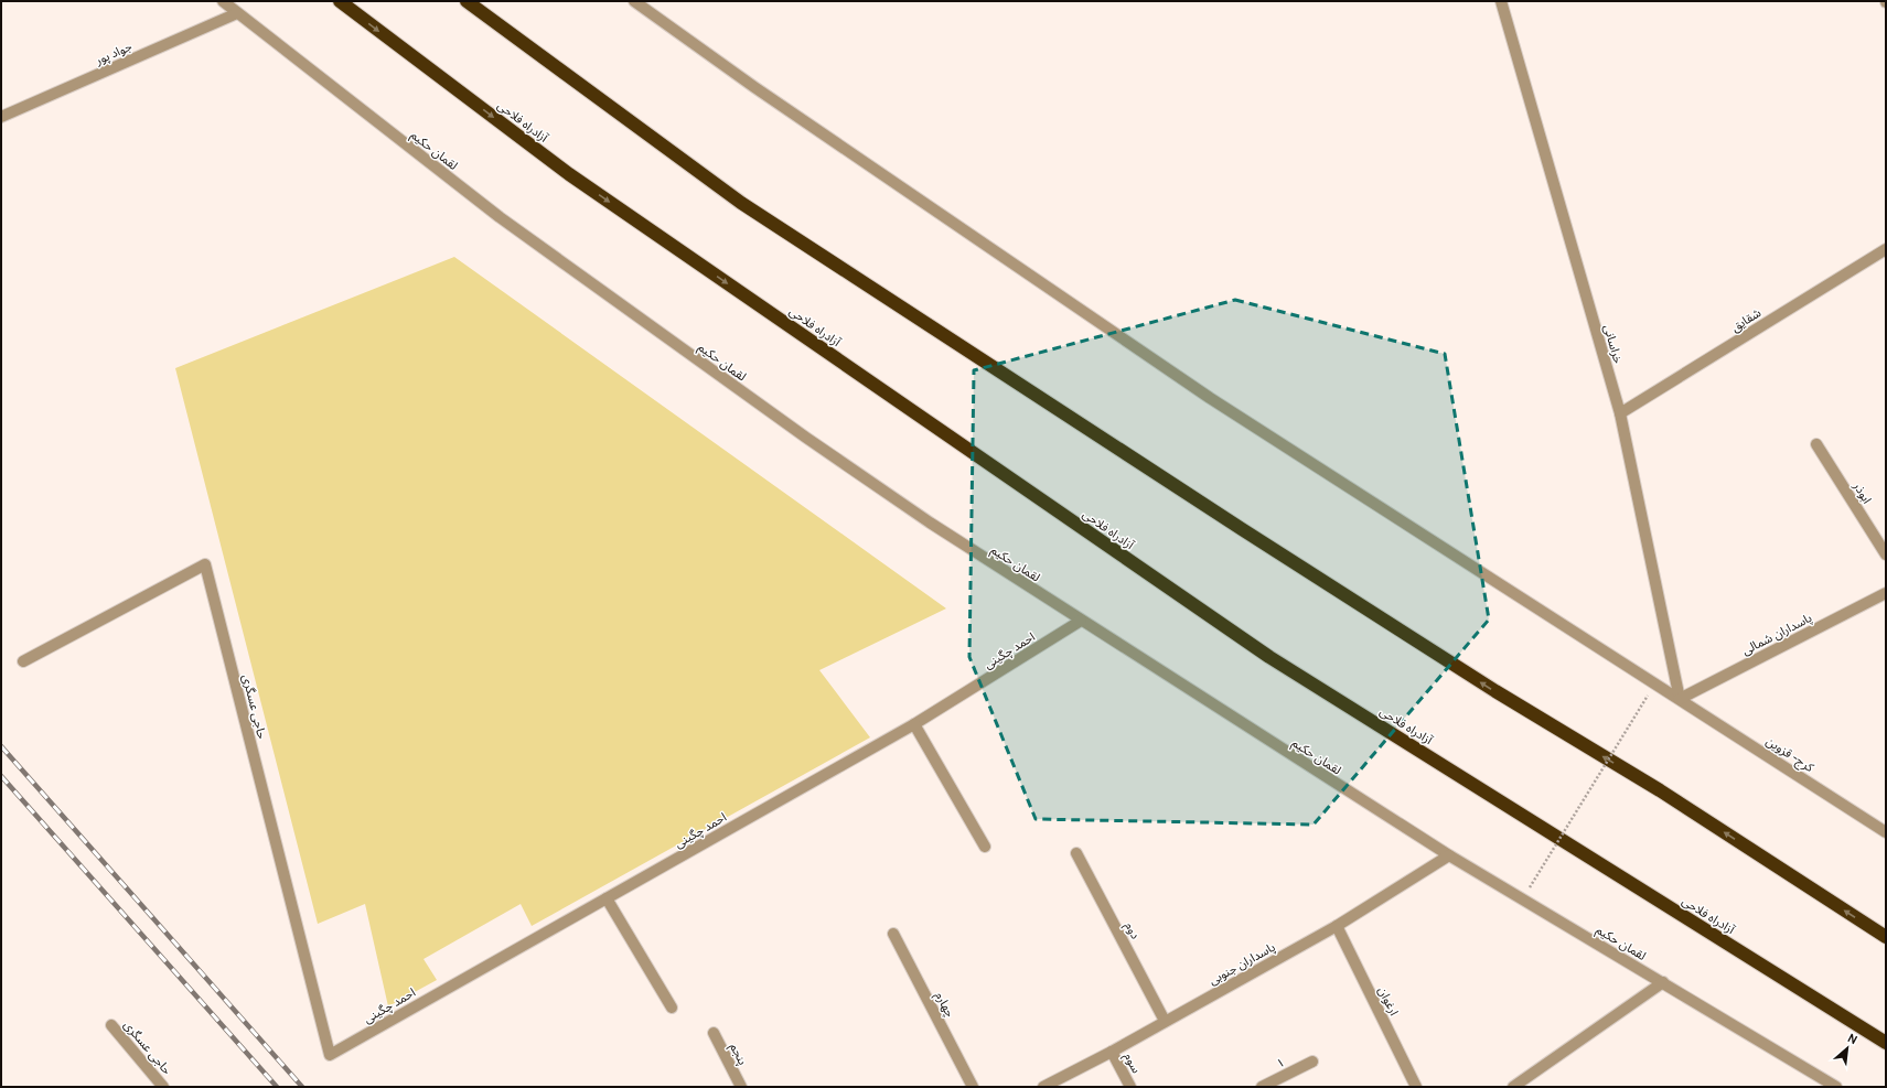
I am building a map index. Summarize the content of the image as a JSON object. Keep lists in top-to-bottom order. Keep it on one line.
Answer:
{"streets":{"highway":["آزادراه فلاحی"],"street":["جواد پور","لقمان حکیم","شقایق","خراسانی","ابوذر","پاسداران شمالی","احمد چگینی","حاجی عسگری","کرج- قزوین","دوم","پاسداران جنوبی","ارغوان","چهارم","پنجم","سوم","۱"]},"crossings":[["جواد پور","لقمان حکیم"],["لقمان حکیم","احمد چگینی"],["لقمان حکیم","پاسداران جنوبی"],["شقایق","خراسانی"],["خراسانی","پاسداران شمالی"],["خراسانی","کرج- قزوین"],["پاسداران شمالی","کرج- قزوین"],["احمد چگینی","حاجی عسگری"],["دوم","پاسداران جنوبی"],["پاسداران جنوبی","ارغوان"],["پاسداران جنوبی","سوم"]],"north":"top right"}
